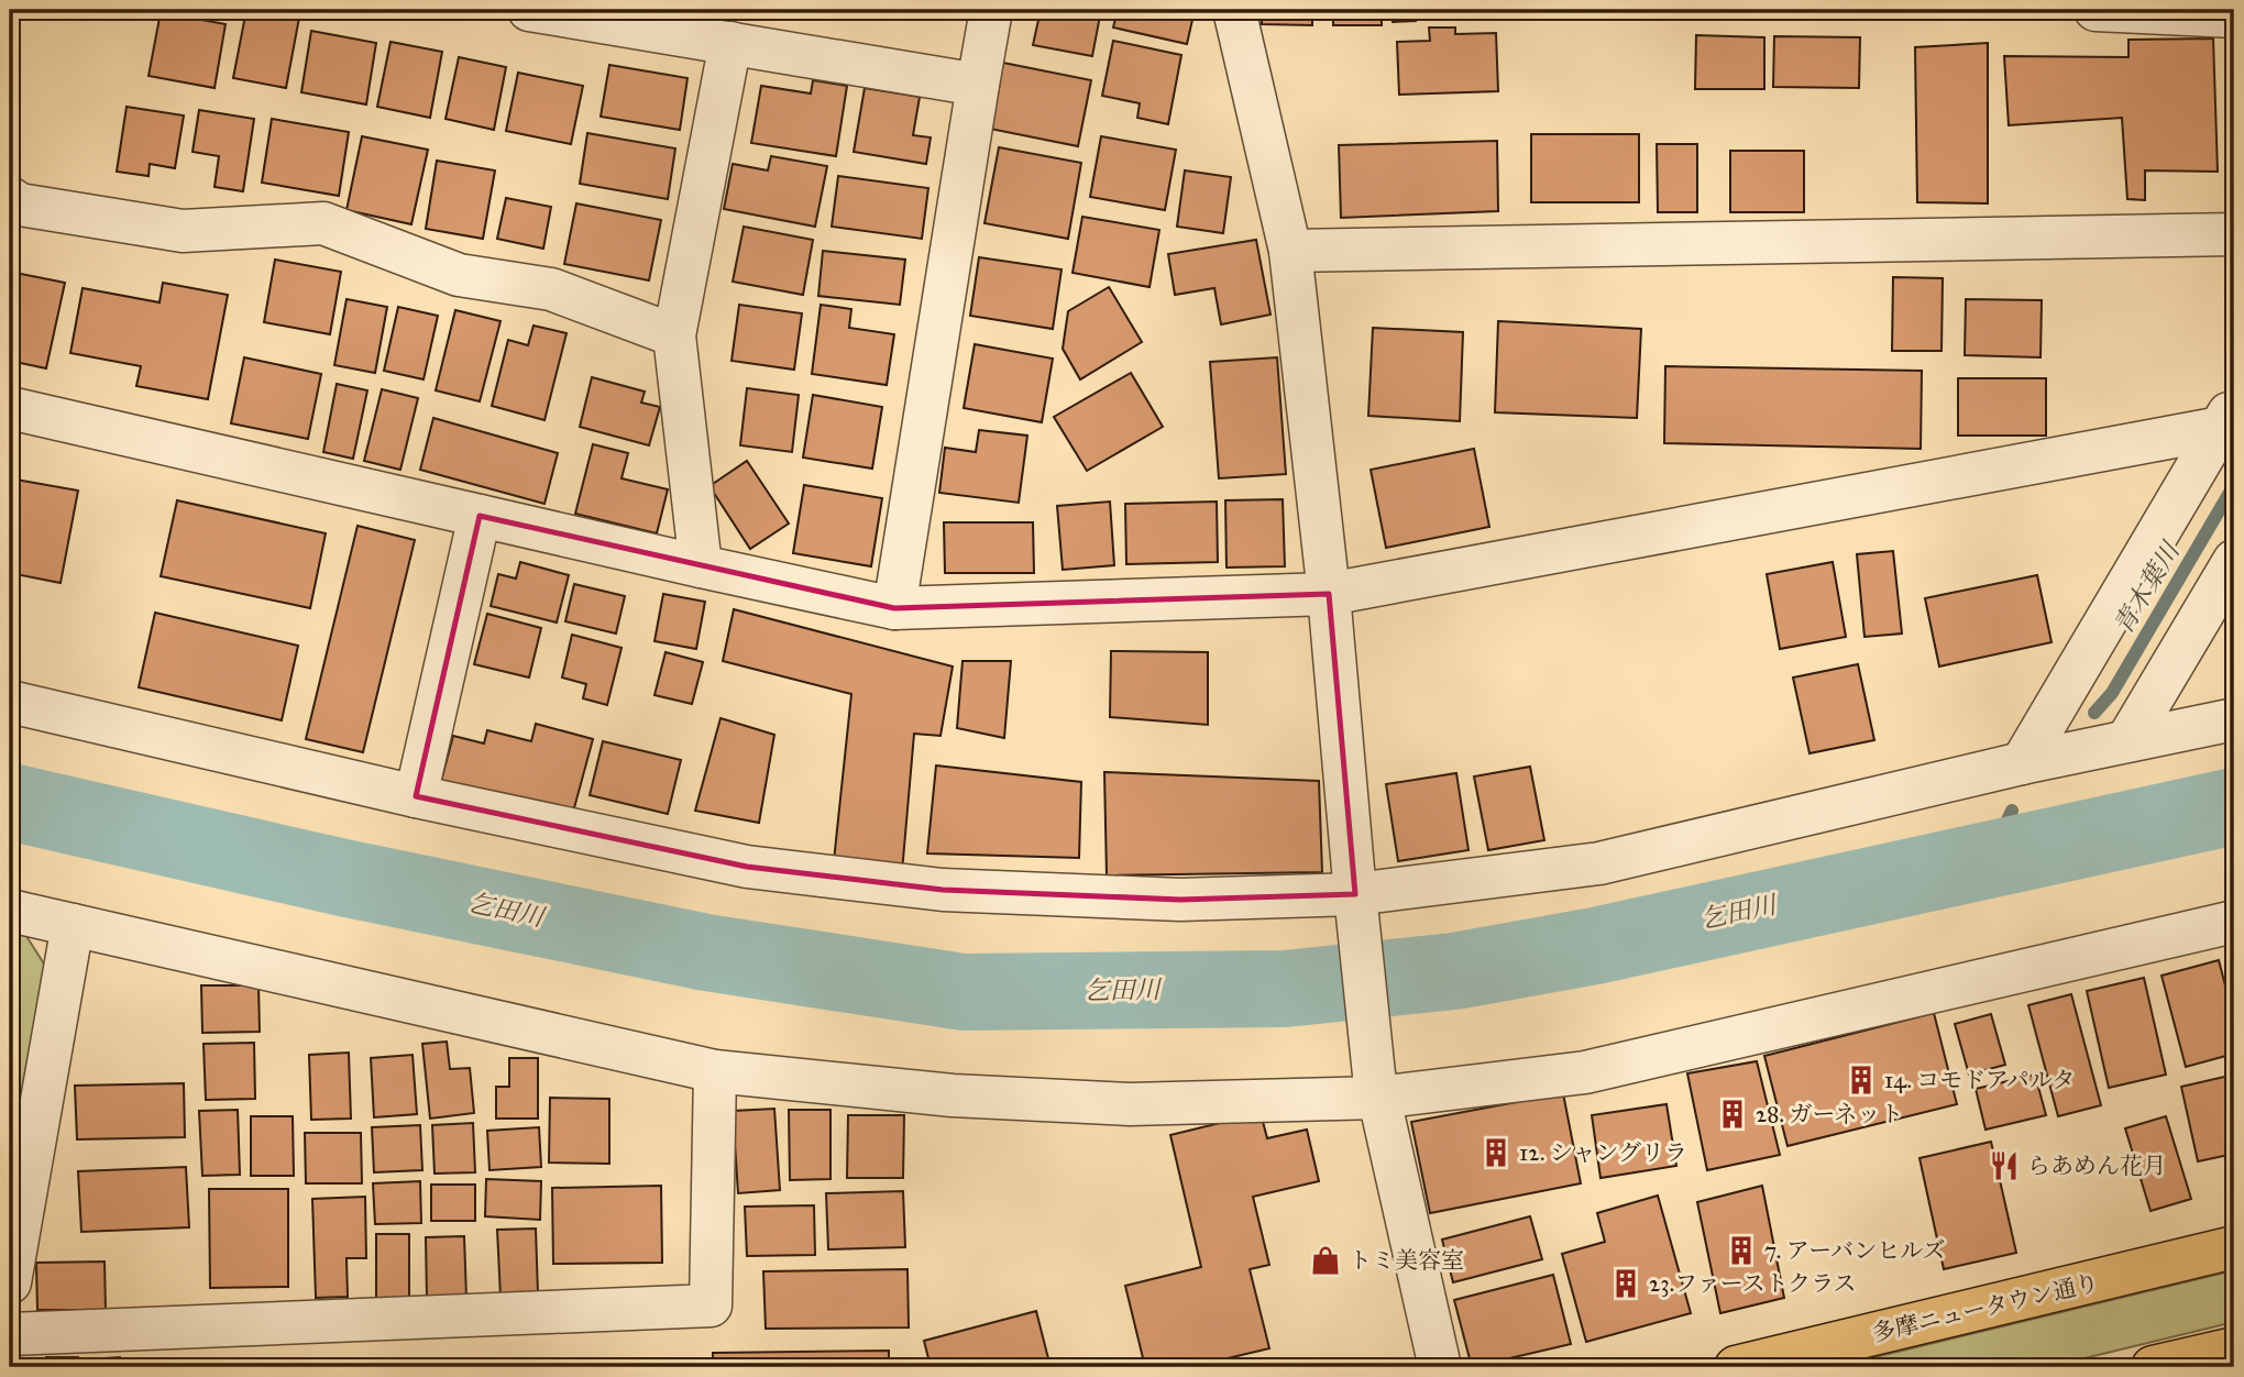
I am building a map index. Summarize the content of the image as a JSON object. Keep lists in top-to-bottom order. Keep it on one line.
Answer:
{"streets":{"main road":["多摩ニュータウン通り"]},"water":["青木葉川","乞田川"],"places":{"building":["14. コモドアパルタ","28. ガーネット","12. シャングリラ","7. アーバンヒルズ","23.ファーストクラス"],"restaurant":["らあめん花月"],"shop":["トミ美容室"]}}
